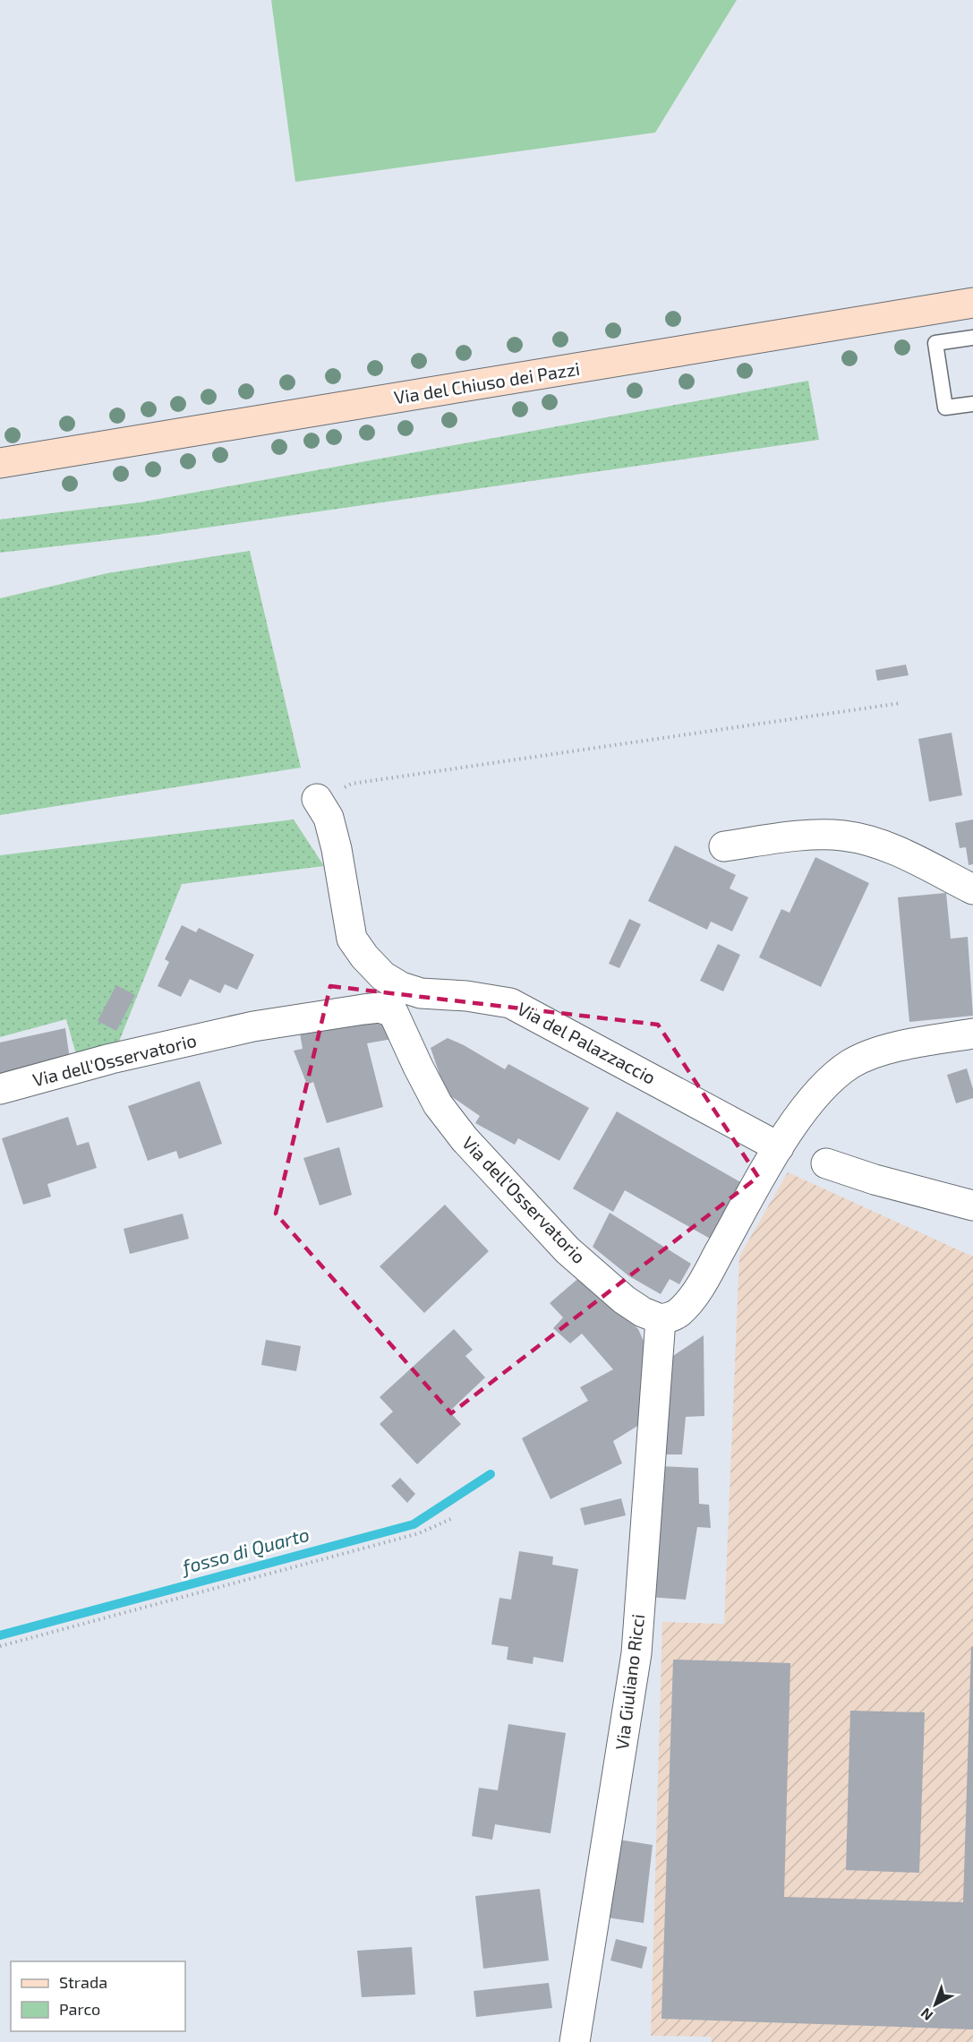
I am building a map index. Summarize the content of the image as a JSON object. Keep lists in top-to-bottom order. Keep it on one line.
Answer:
{"streets":{"main road":["Via del Chiuso dei Pazzi"],"street":["Via del Palazzaccio","Via dell'Osservatorio","Via Giuliano Ricci"]},"crossings":[["Via dell'Osservatorio","Via Giuliano Ricci"]],"water":["fosso di Quarto"],"legend":["Strada","Parco"],"north":"bottom left"}
